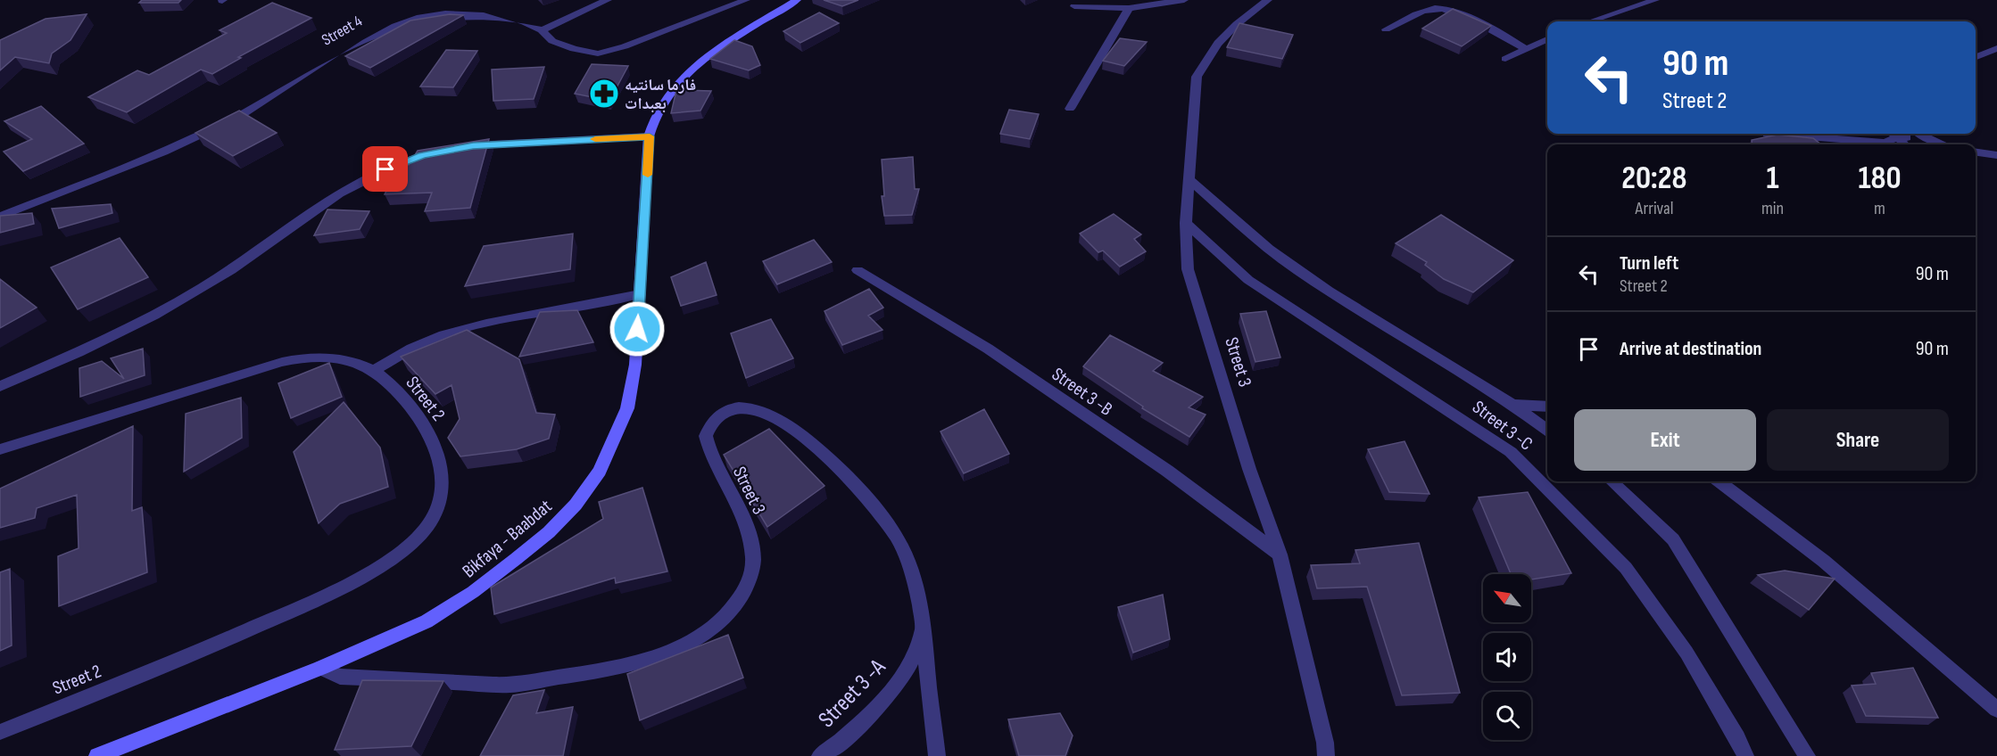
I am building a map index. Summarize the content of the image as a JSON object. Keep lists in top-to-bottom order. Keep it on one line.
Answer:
{"streets":{"main road":["Bikfaya - Baabdat"],"street":["Street 4","Street 3","Street 3 -B","Street 2","Street 3 -C","Street 3 -A"]},"crossings":[["Street 3","Street 3 -B"],["Street 3","Street 3 -C"],["Street 3","Bikfaya - Baabdat"],["Street 3","Street 3 -A"]],"places":{"pharmacy":["فارما سانتيه بعبدات"]},"north":"top left","page":{"turn":["90 m","Street 2"],"eta":["20:28","Arrival","1","min","180","m"],"list":[{"name":"Turn left","note":"Street 2","value":"90 m"},{"name":"Arrive at destination","value":"90 m"}],"buttons":["Exit","Share"]}}
